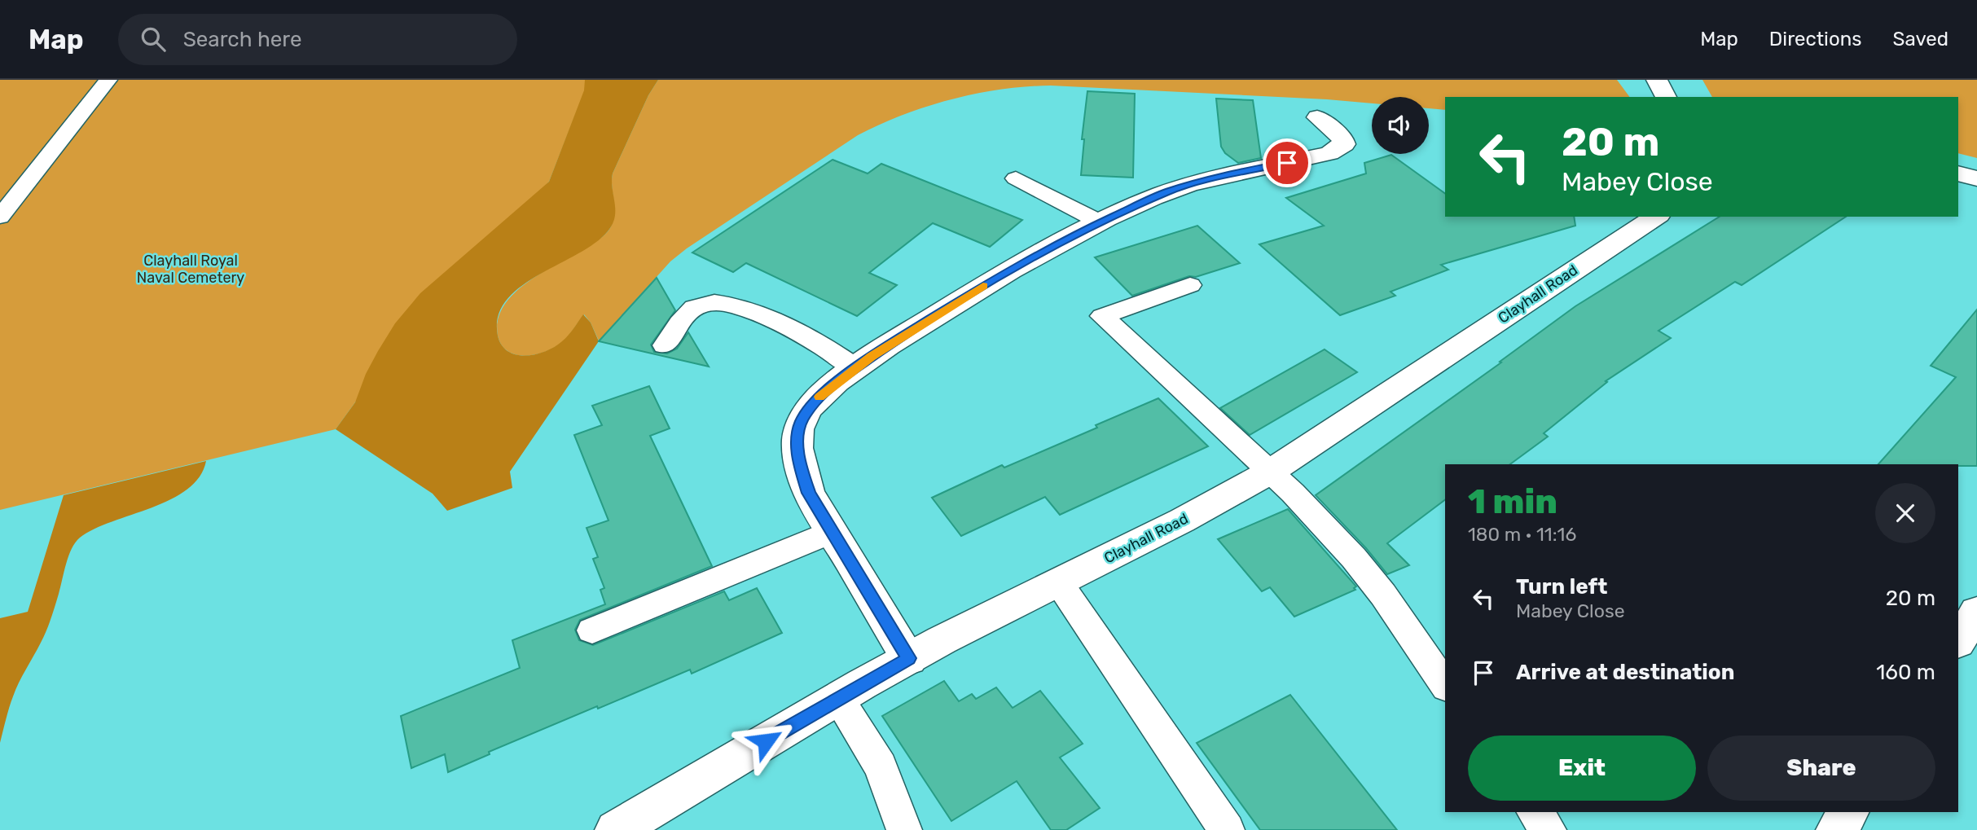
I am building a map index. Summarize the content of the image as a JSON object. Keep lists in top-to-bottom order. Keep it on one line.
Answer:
{"streets":{"street":["Clayhall Road"]},"parks":["Clayhall Royal Naval Cemetery"],"page":{"header":"Map","search":"Search here","nav":["Map","Directions","Saved"],"turn":["20 m","Mabey Close"],"heading":["1 min","180 m · 11:16"],"list":[{"name":"Turn left","note":"Mabey Close","value":"20 m"},{"name":"Arrive at destination","value":"160 m"}],"buttons":["Exit","Share"]}}
